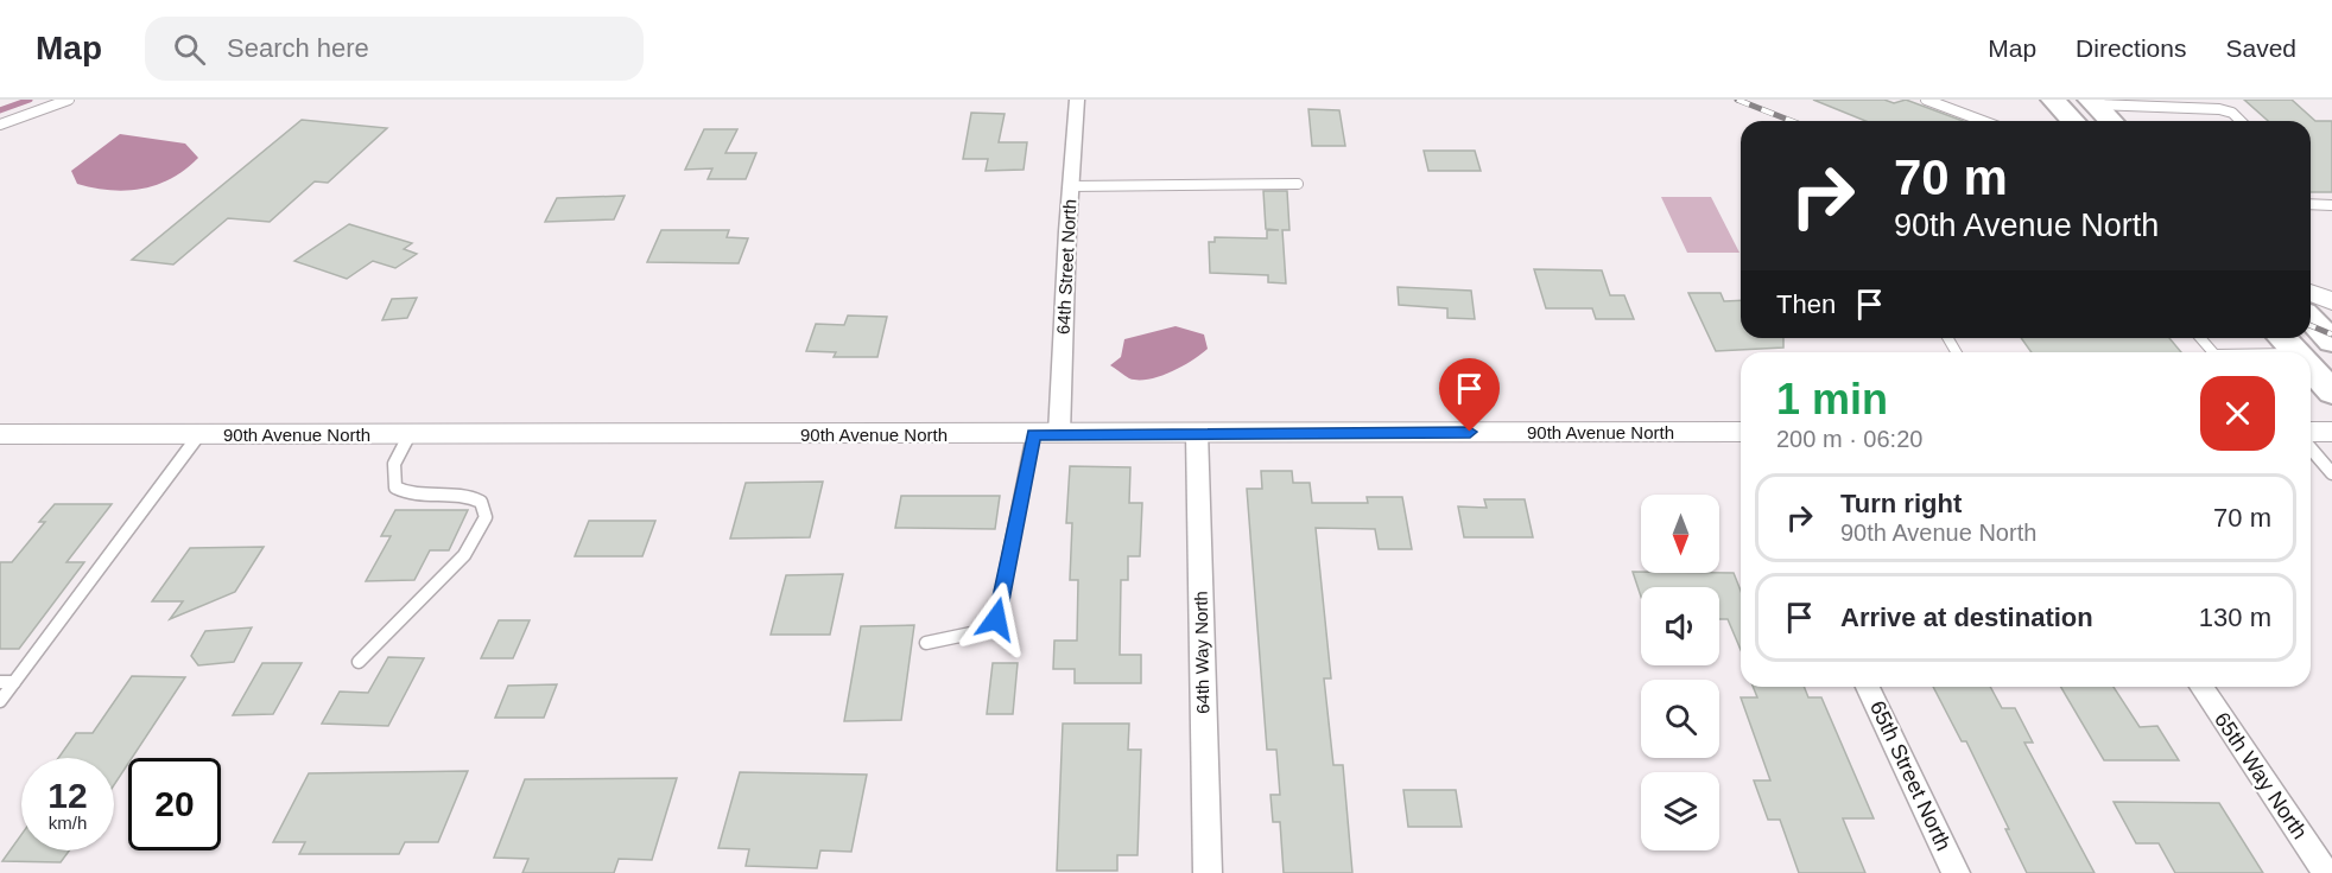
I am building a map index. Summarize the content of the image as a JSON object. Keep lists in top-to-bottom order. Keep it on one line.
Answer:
{"streets":{"street":["64th Street North","90th Avenue North","64th Way North","65th Street North","65th Way North"]},"crossings":[["64th Street North","90th Avenue North"],["90th Avenue North","64th Way North"]],"north":"bottom","page":{"header":"Map","search":"Search here","nav":["Map","Directions","Saved"],"turn":["70 m","90th Avenue North"],"then":"Then","heading":["1 min","200 m · 06:20"],"list":[{"name":"Turn right","note":"90th Avenue North","value":"70 m"},{"name":"Arrive at destination","value":"130 m"}],"speed":"12 km/h","limit":"20"}}
